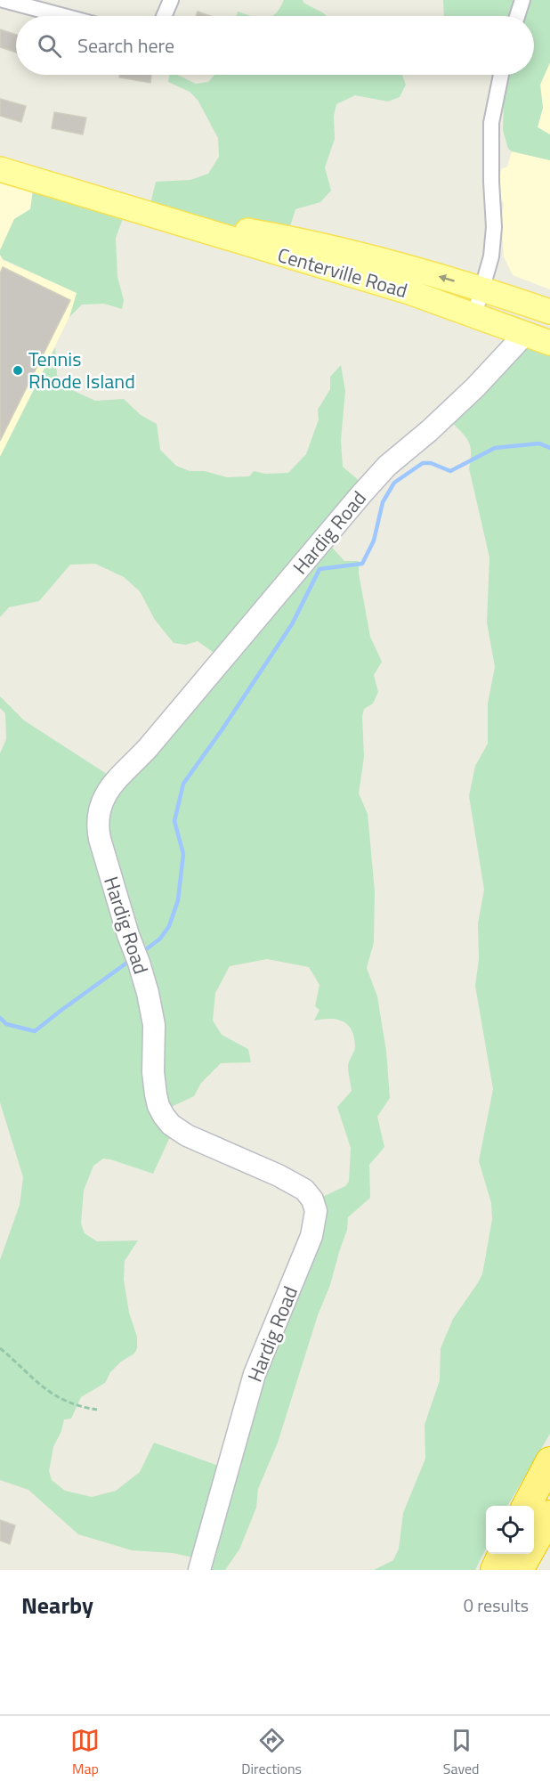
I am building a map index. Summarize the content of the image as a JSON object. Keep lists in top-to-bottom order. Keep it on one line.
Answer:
{"streets":{"main road":["Centerville Road"],"street":["Hardig Road"]},"crossings":[["Centerville Road","Hardig Road"]],"places":["Tennis Rhode Island"],"page":{"search":"Search here","heading":["Nearby","0 results"],"nav":["Map","Directions","Saved"]}}
